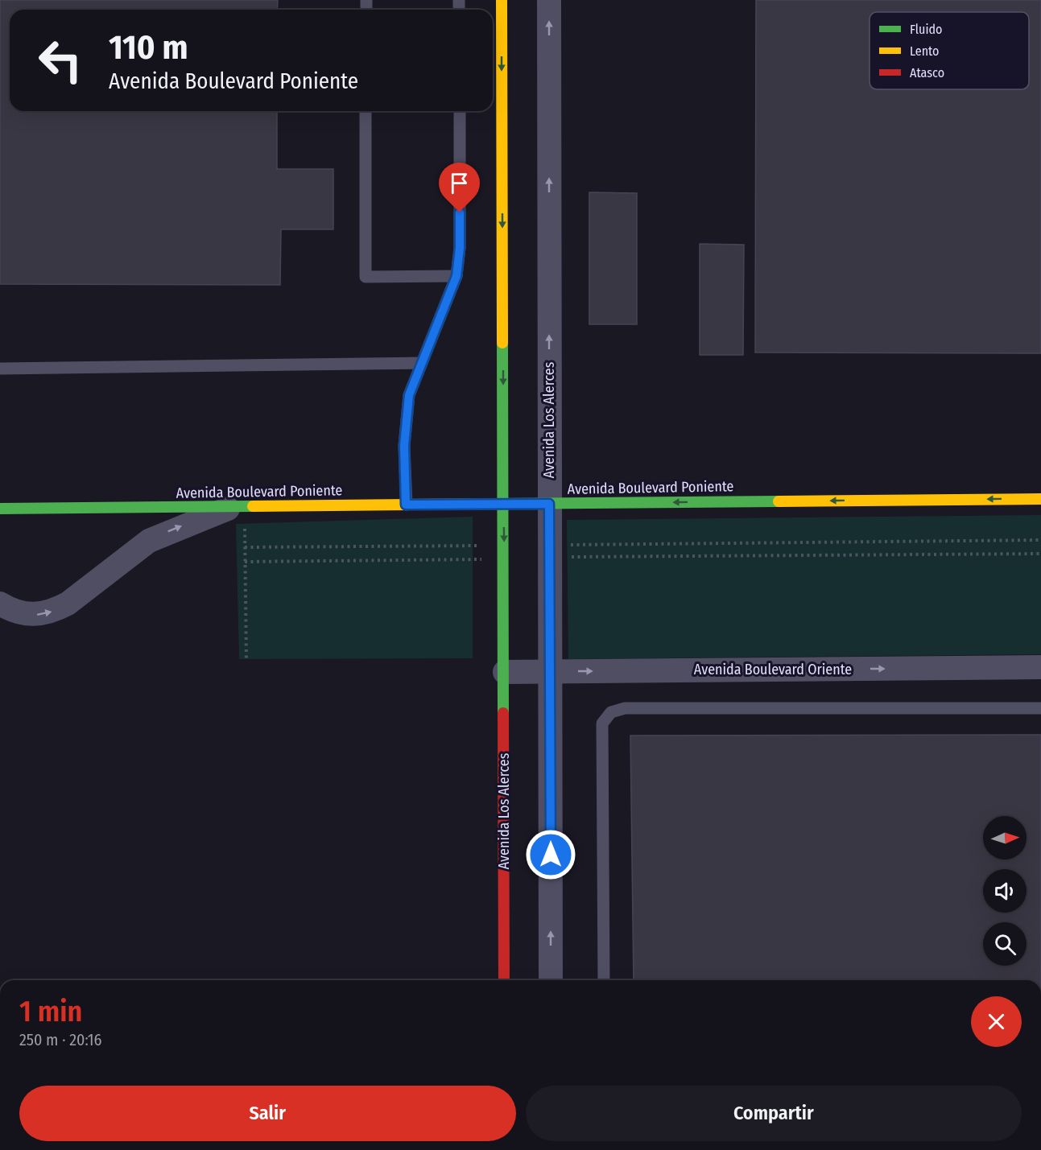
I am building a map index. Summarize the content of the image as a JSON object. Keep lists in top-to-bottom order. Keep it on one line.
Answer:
{"streets":{"street":["Avenida Los Alerces","Avenida Boulevard Poniente","Avenida Boulevard Oriente"]},"crossings":[["Avenida Los Alerces","Avenida Boulevard Poniente"],["Avenida Los Alerces","Avenida Boulevard Oriente"]],"one_way":["Avenida Boulevard Poniente","Avenida Boulevard Oriente"],"legend":["Fluido","Lento","Atasco"],"north":"right","page":{"turn":["110 m","Avenida Boulevard Poniente"],"heading":["1 min","250 m · 20:16"],"buttons":["Salir","Compartir"]}}
